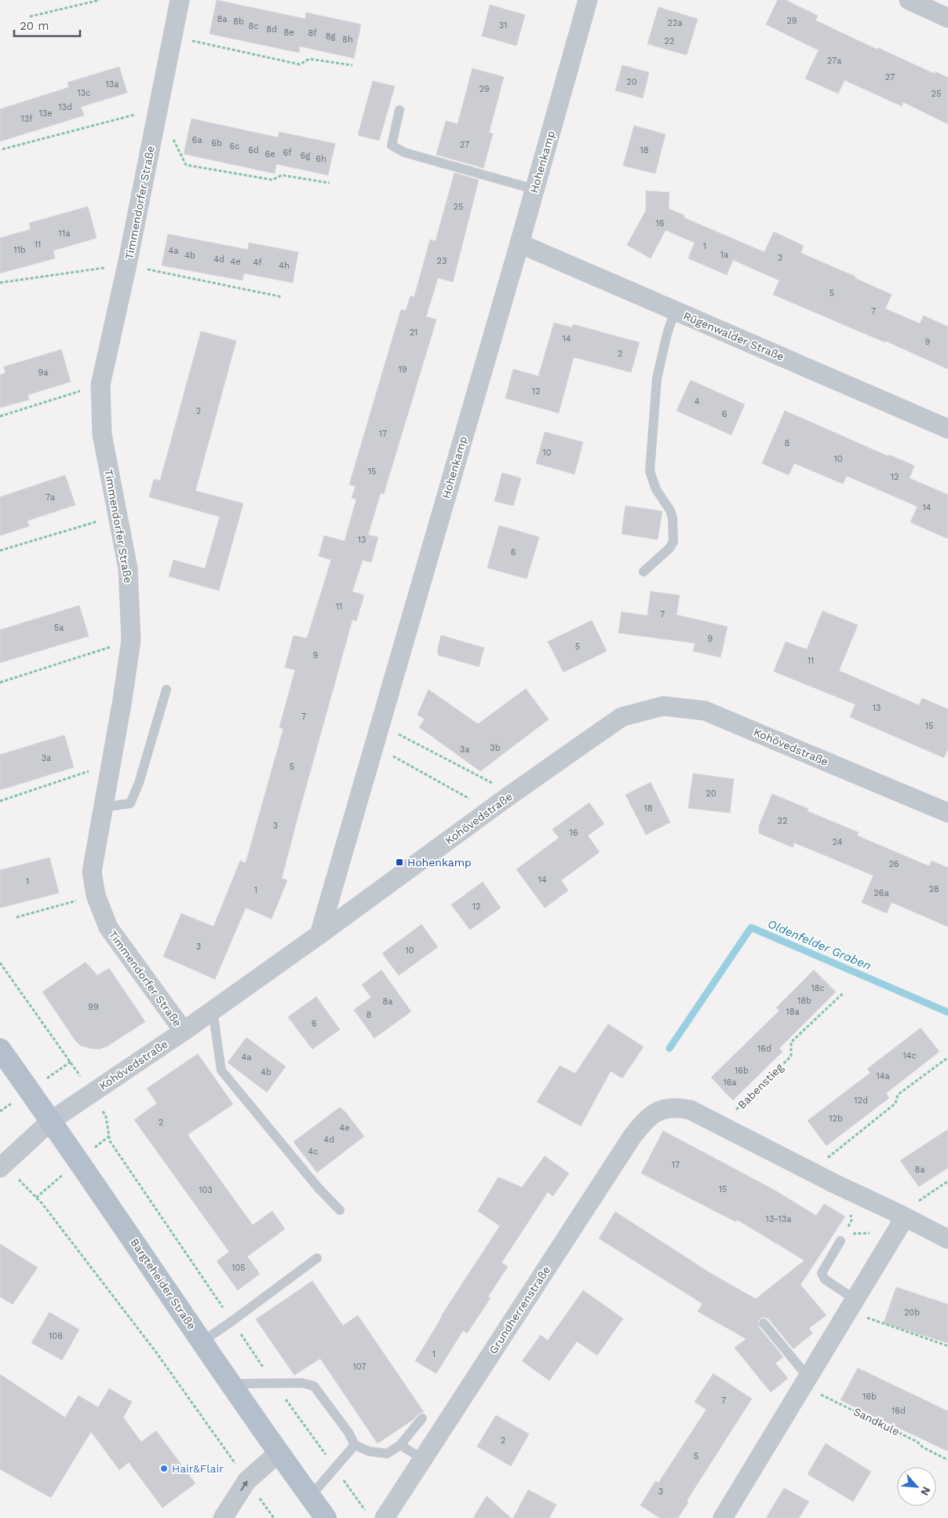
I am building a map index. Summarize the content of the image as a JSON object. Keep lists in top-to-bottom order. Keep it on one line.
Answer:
{"streets":{"main road":["Bargteheider Straße"],"street":["Hohenkamp","Timmendorfer Straße","Rügenwalder Straße","Kohövedstraße","Grundherrenstraße"],"path":["Babenstieg","Sandkule"]},"crossings":[["Hohenkamp","Rügenwalder Straße"],["Hohenkamp","Kohövedstraße"],["Timmendorfer Straße","Kohövedstraße"],["Kohövedstraße","Bargteheider Straße"],["Babenstieg","Grundherrenstraße"]],"water":["Oldenfelder Graben"],"places":{"transit":["Hohenkamp"],"other":["Hair&Flair"]},"house_numbers":["8a","29","8b","22a","31","8c","8d","8e","8f","8g","8h","22","27a","27","20","13a","29","13c","25","13d","13e","13f","6a","6b","27","6c","6d","18","6f","6e","6g","6h","25","16","11a","11","1","11b","4a","1a","4b","3","4d","23","4e","4f","4h","5","7","21","14","9","2","19","9a","12","4","2","6","17","8","10","10","15","12","7a","14","13","6","11","7","5a","9","5","9","11","13","7","15","3b","3a","3a","5","20","18","22","3","16","24","26","14","1","28","1","26a","12","3","10","18c","18b","8a","99","18a","8","6","16d","14c","4a","16b","4b","14a","16a","12d","12b","2","4e","4d","4c","17","8a","15","103","13-13a","105","20b","106","1","107","16b","7","16d","2","5","3"],"scale_bar":"20 m","north":"bottom right"}
